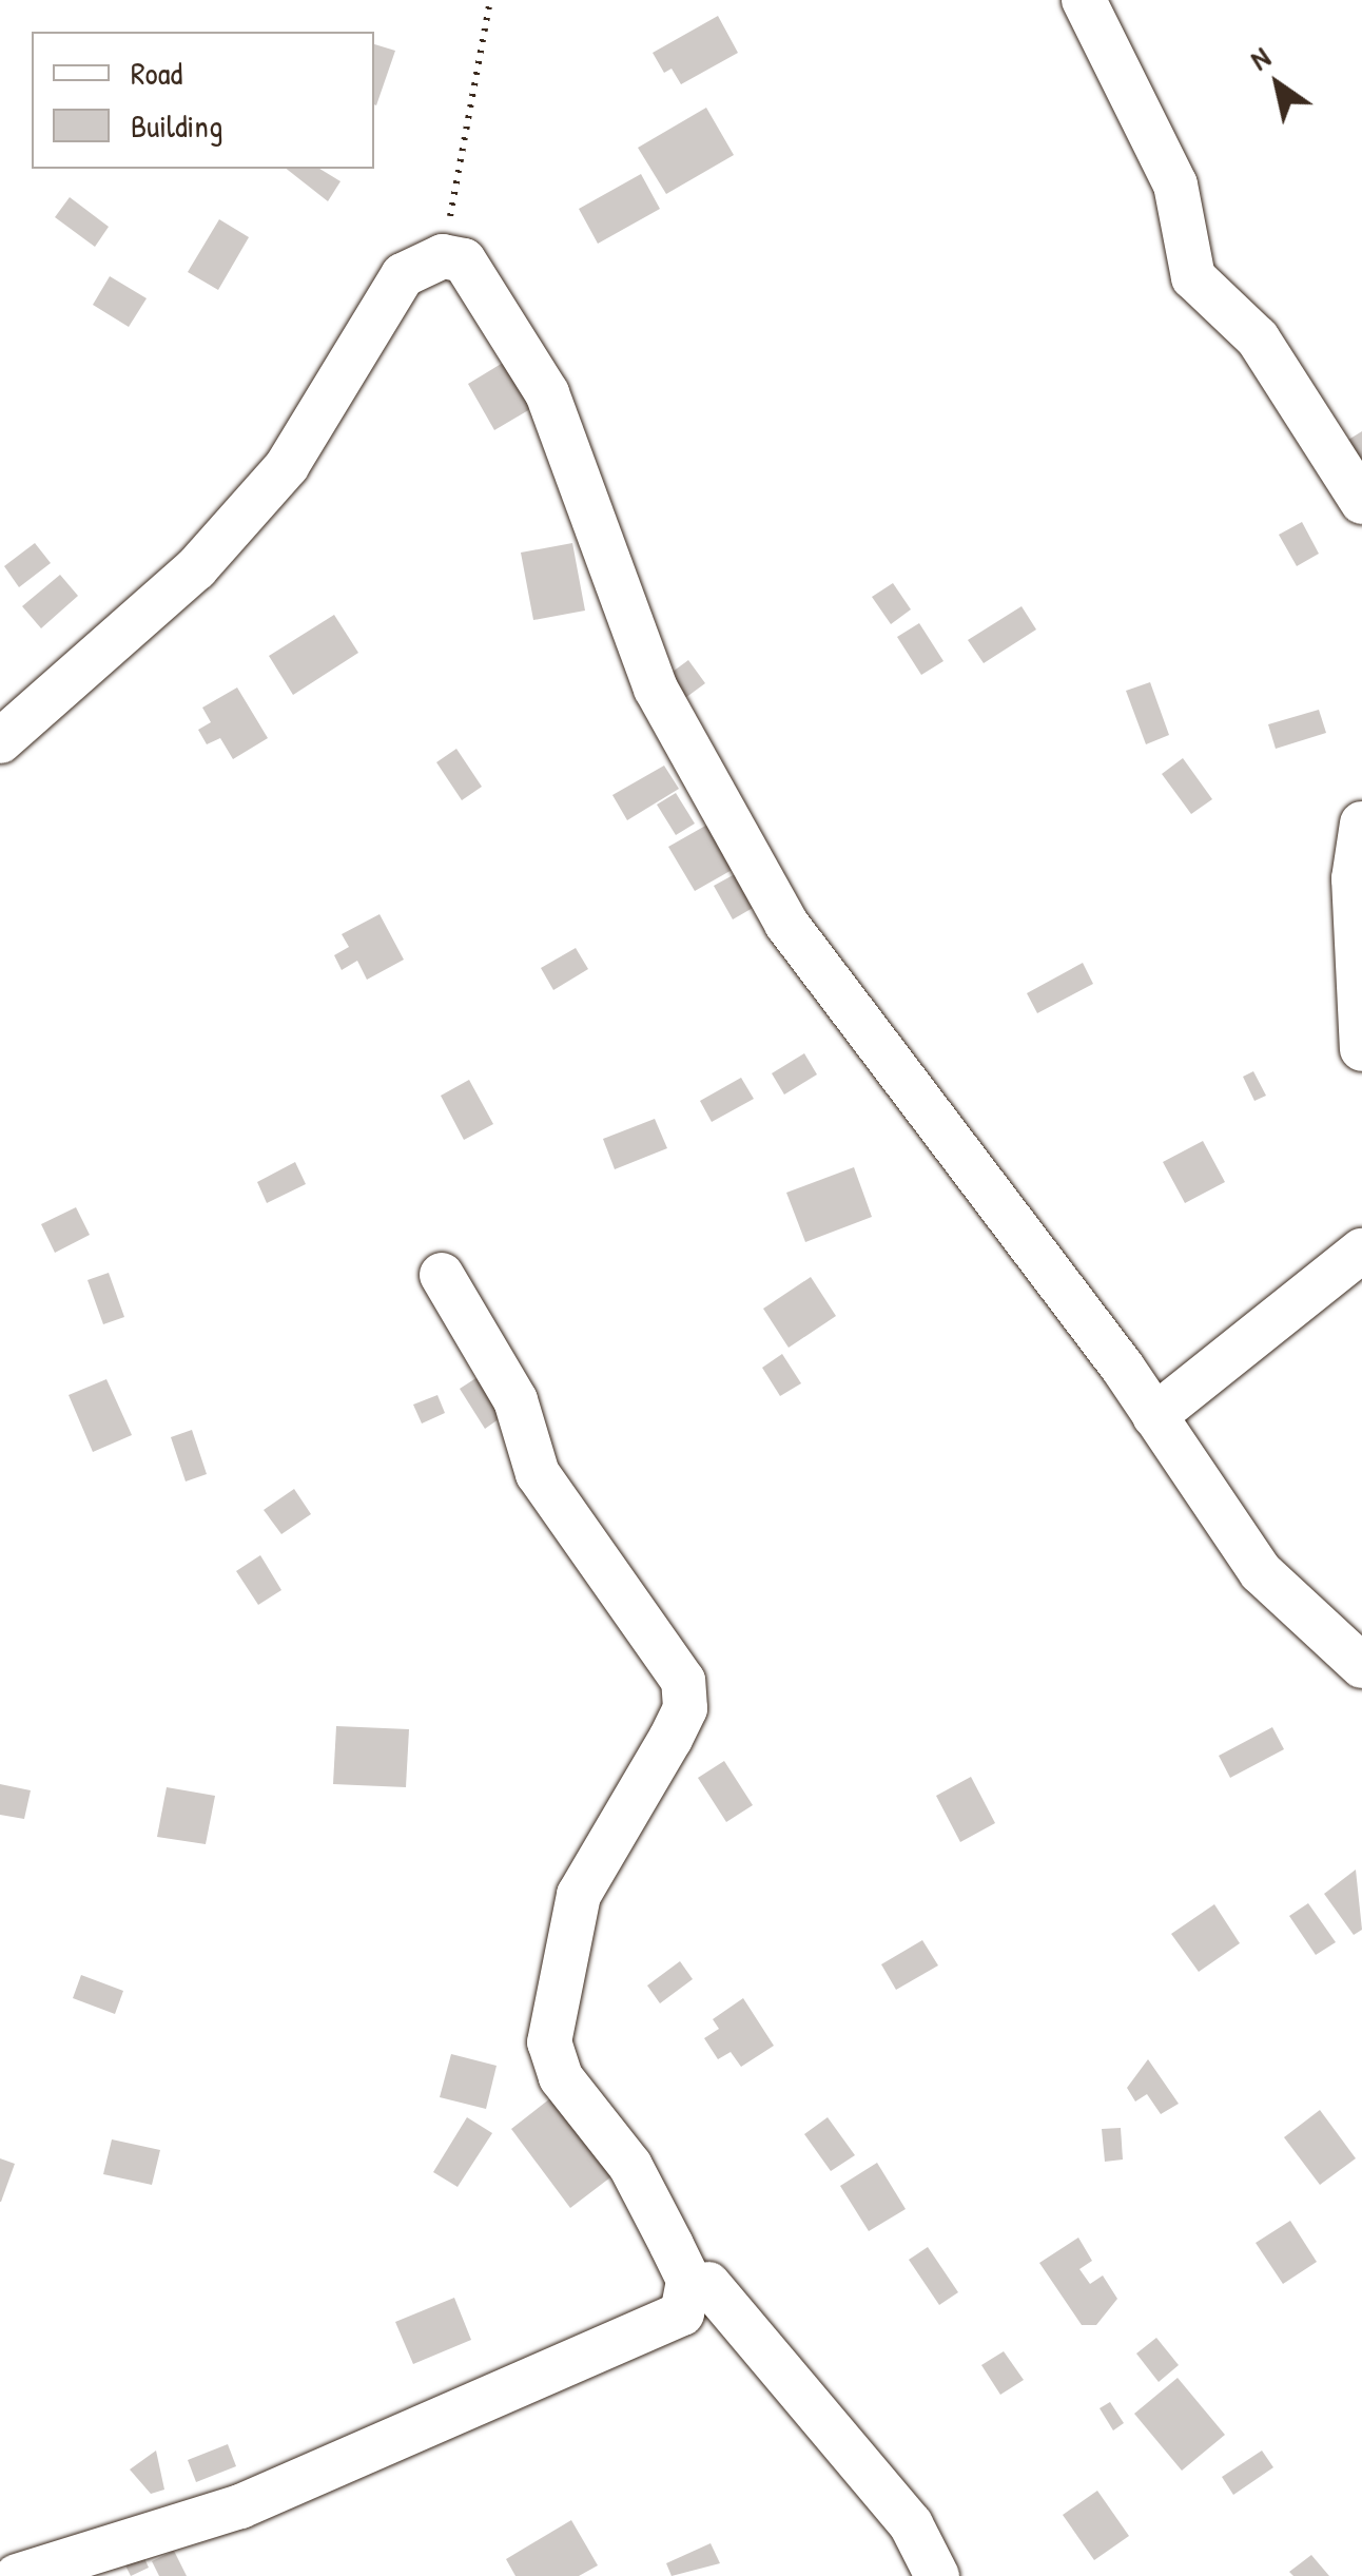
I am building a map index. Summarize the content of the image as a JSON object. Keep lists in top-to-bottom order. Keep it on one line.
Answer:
{"legend":["Road","Building"],"north":"top left"}
